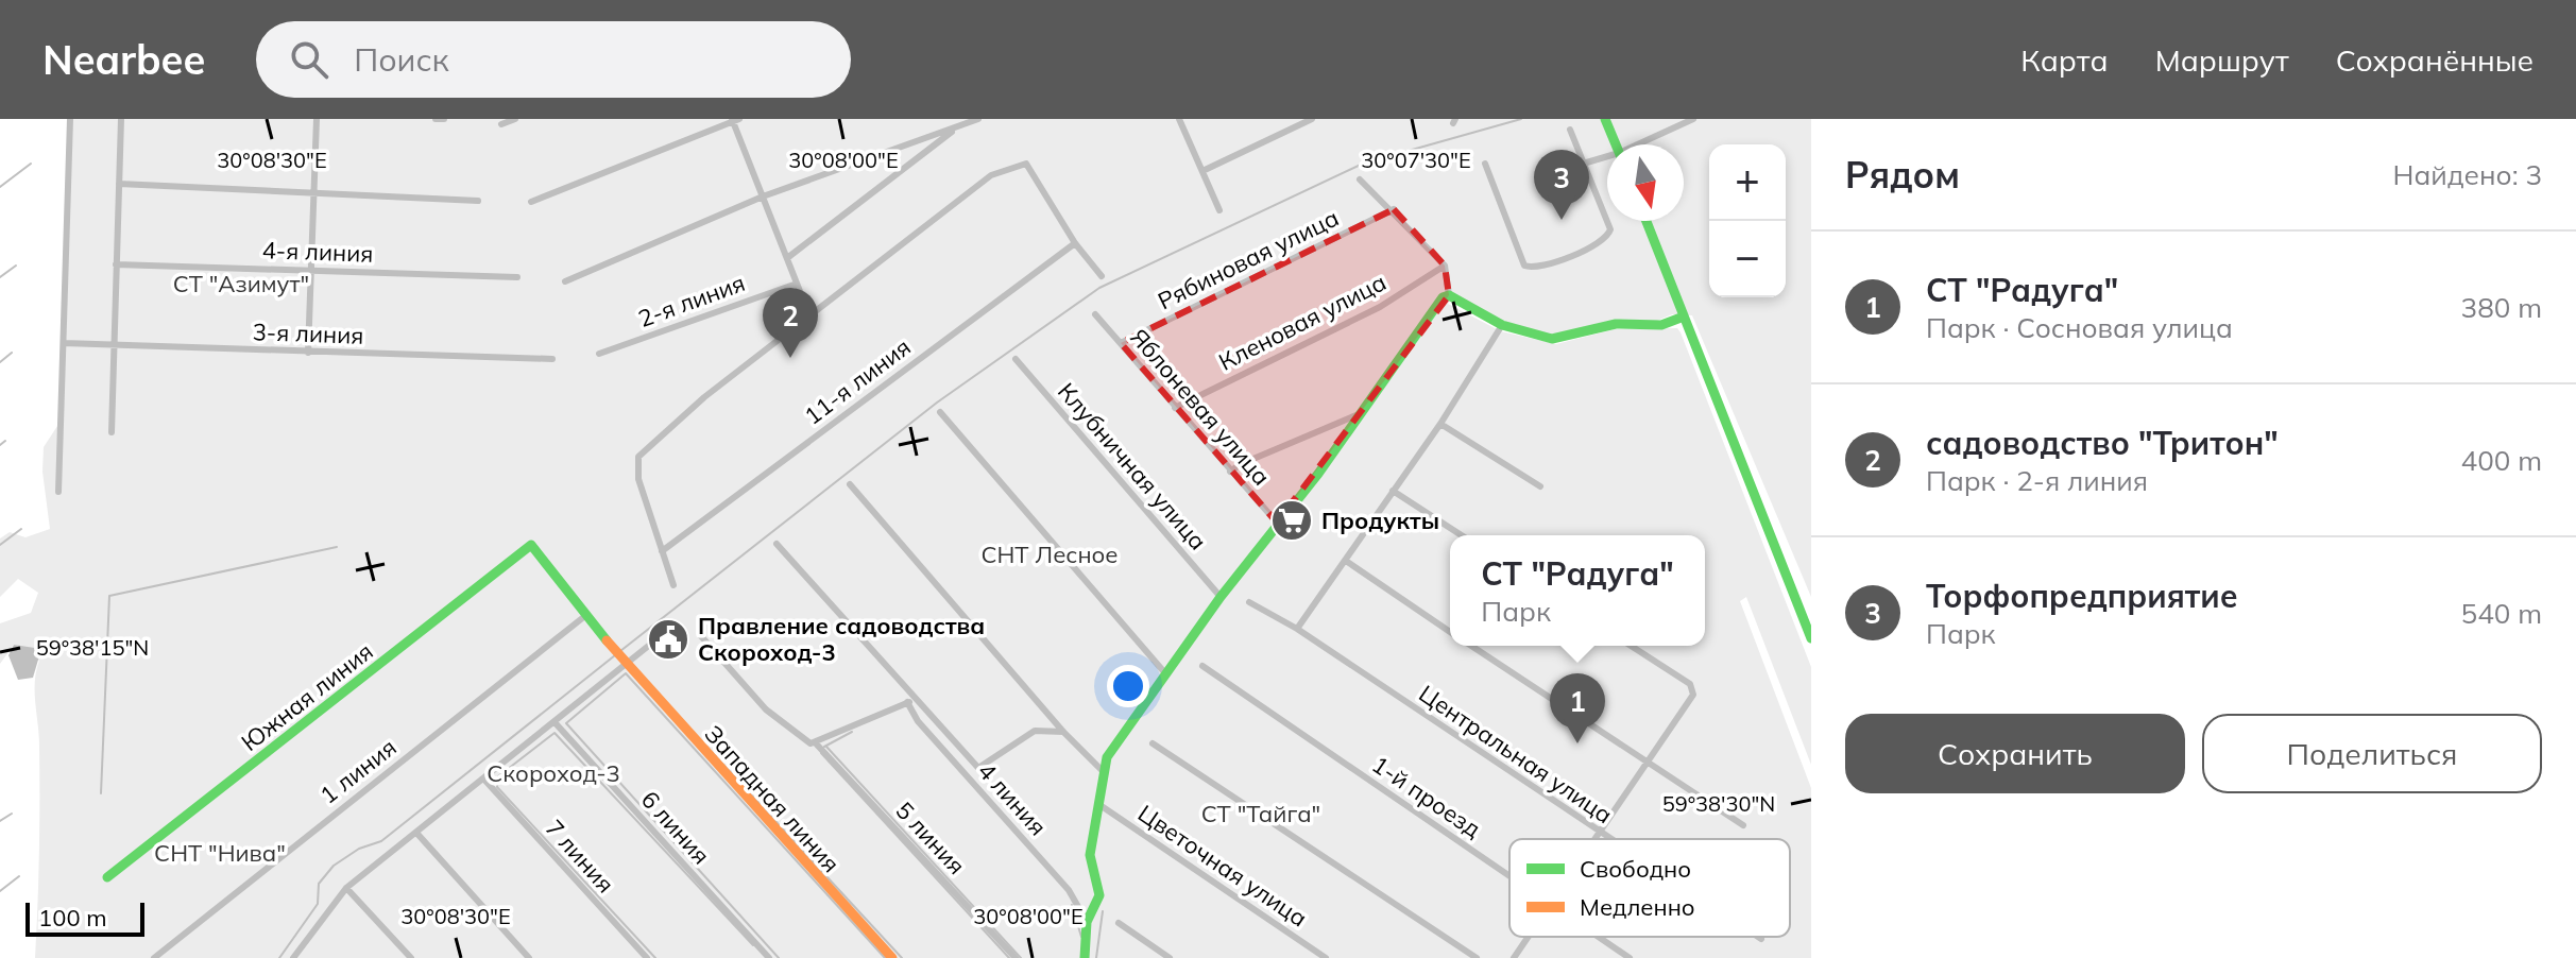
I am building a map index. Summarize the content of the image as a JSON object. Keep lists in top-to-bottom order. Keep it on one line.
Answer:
{"streets":{"street":["4-я линия","Рябиновая улица","2-я линия","Кленовая улица","3-я линия","11-я линия","Яблоневая улица","Клубничная улица","Южная линия","Центральная улица","1 линия","1-й проезд","Западная линия","4 линия","6 линия","5 линия","7 линия","Цветочная улица"]},"crossings":[["Рябиновая улица","Яблоневая улица"],["Кленовая улица","Яблоневая улица"],["Южная линия","Западная линия"],["1 линия","Западная линия"]],"parks":["СТ \"Азимут\"","СНТ Лесное","Скороход-3","СТ \"Тайга\"","СНТ \"Нива\""],"places":{"supermarket":["Продукты"],"public building":["Правление садоводства Скороход-3"]},"legend":["Свободно","Медленно"],"scale_bar":"100 m","north":"bottom","page":{"header":"Nearbee","search":"Поиск","nav":["Карта","Маршрут","Сохранённые"],"heading":["Рядом","Найдено: 3"],"map_buttons":["+","−"],"pins":["3","2","1"],"list":[{"mark":"1","name":"СТ \"Радуга\"","note":"Парк · Сосновая улица","value":"380 m"},{"mark":"2","name":"садоводство \"Тритон\"","note":"Парк · 2-я линия","value":"400 m"},{"mark":"3","name":"Торфопредприятие","note":"Парк","value":"540 m"}],"popup":["СТ \"Радуга\"","Парк"],"buttons":["Сохранить","Поделиться"],"scale":"100 m"},"coordinates":["30°08'30\"E","30°08'00\"E","30°07'30\"E","59°38'15\"N","59°38'30\"N"]}
